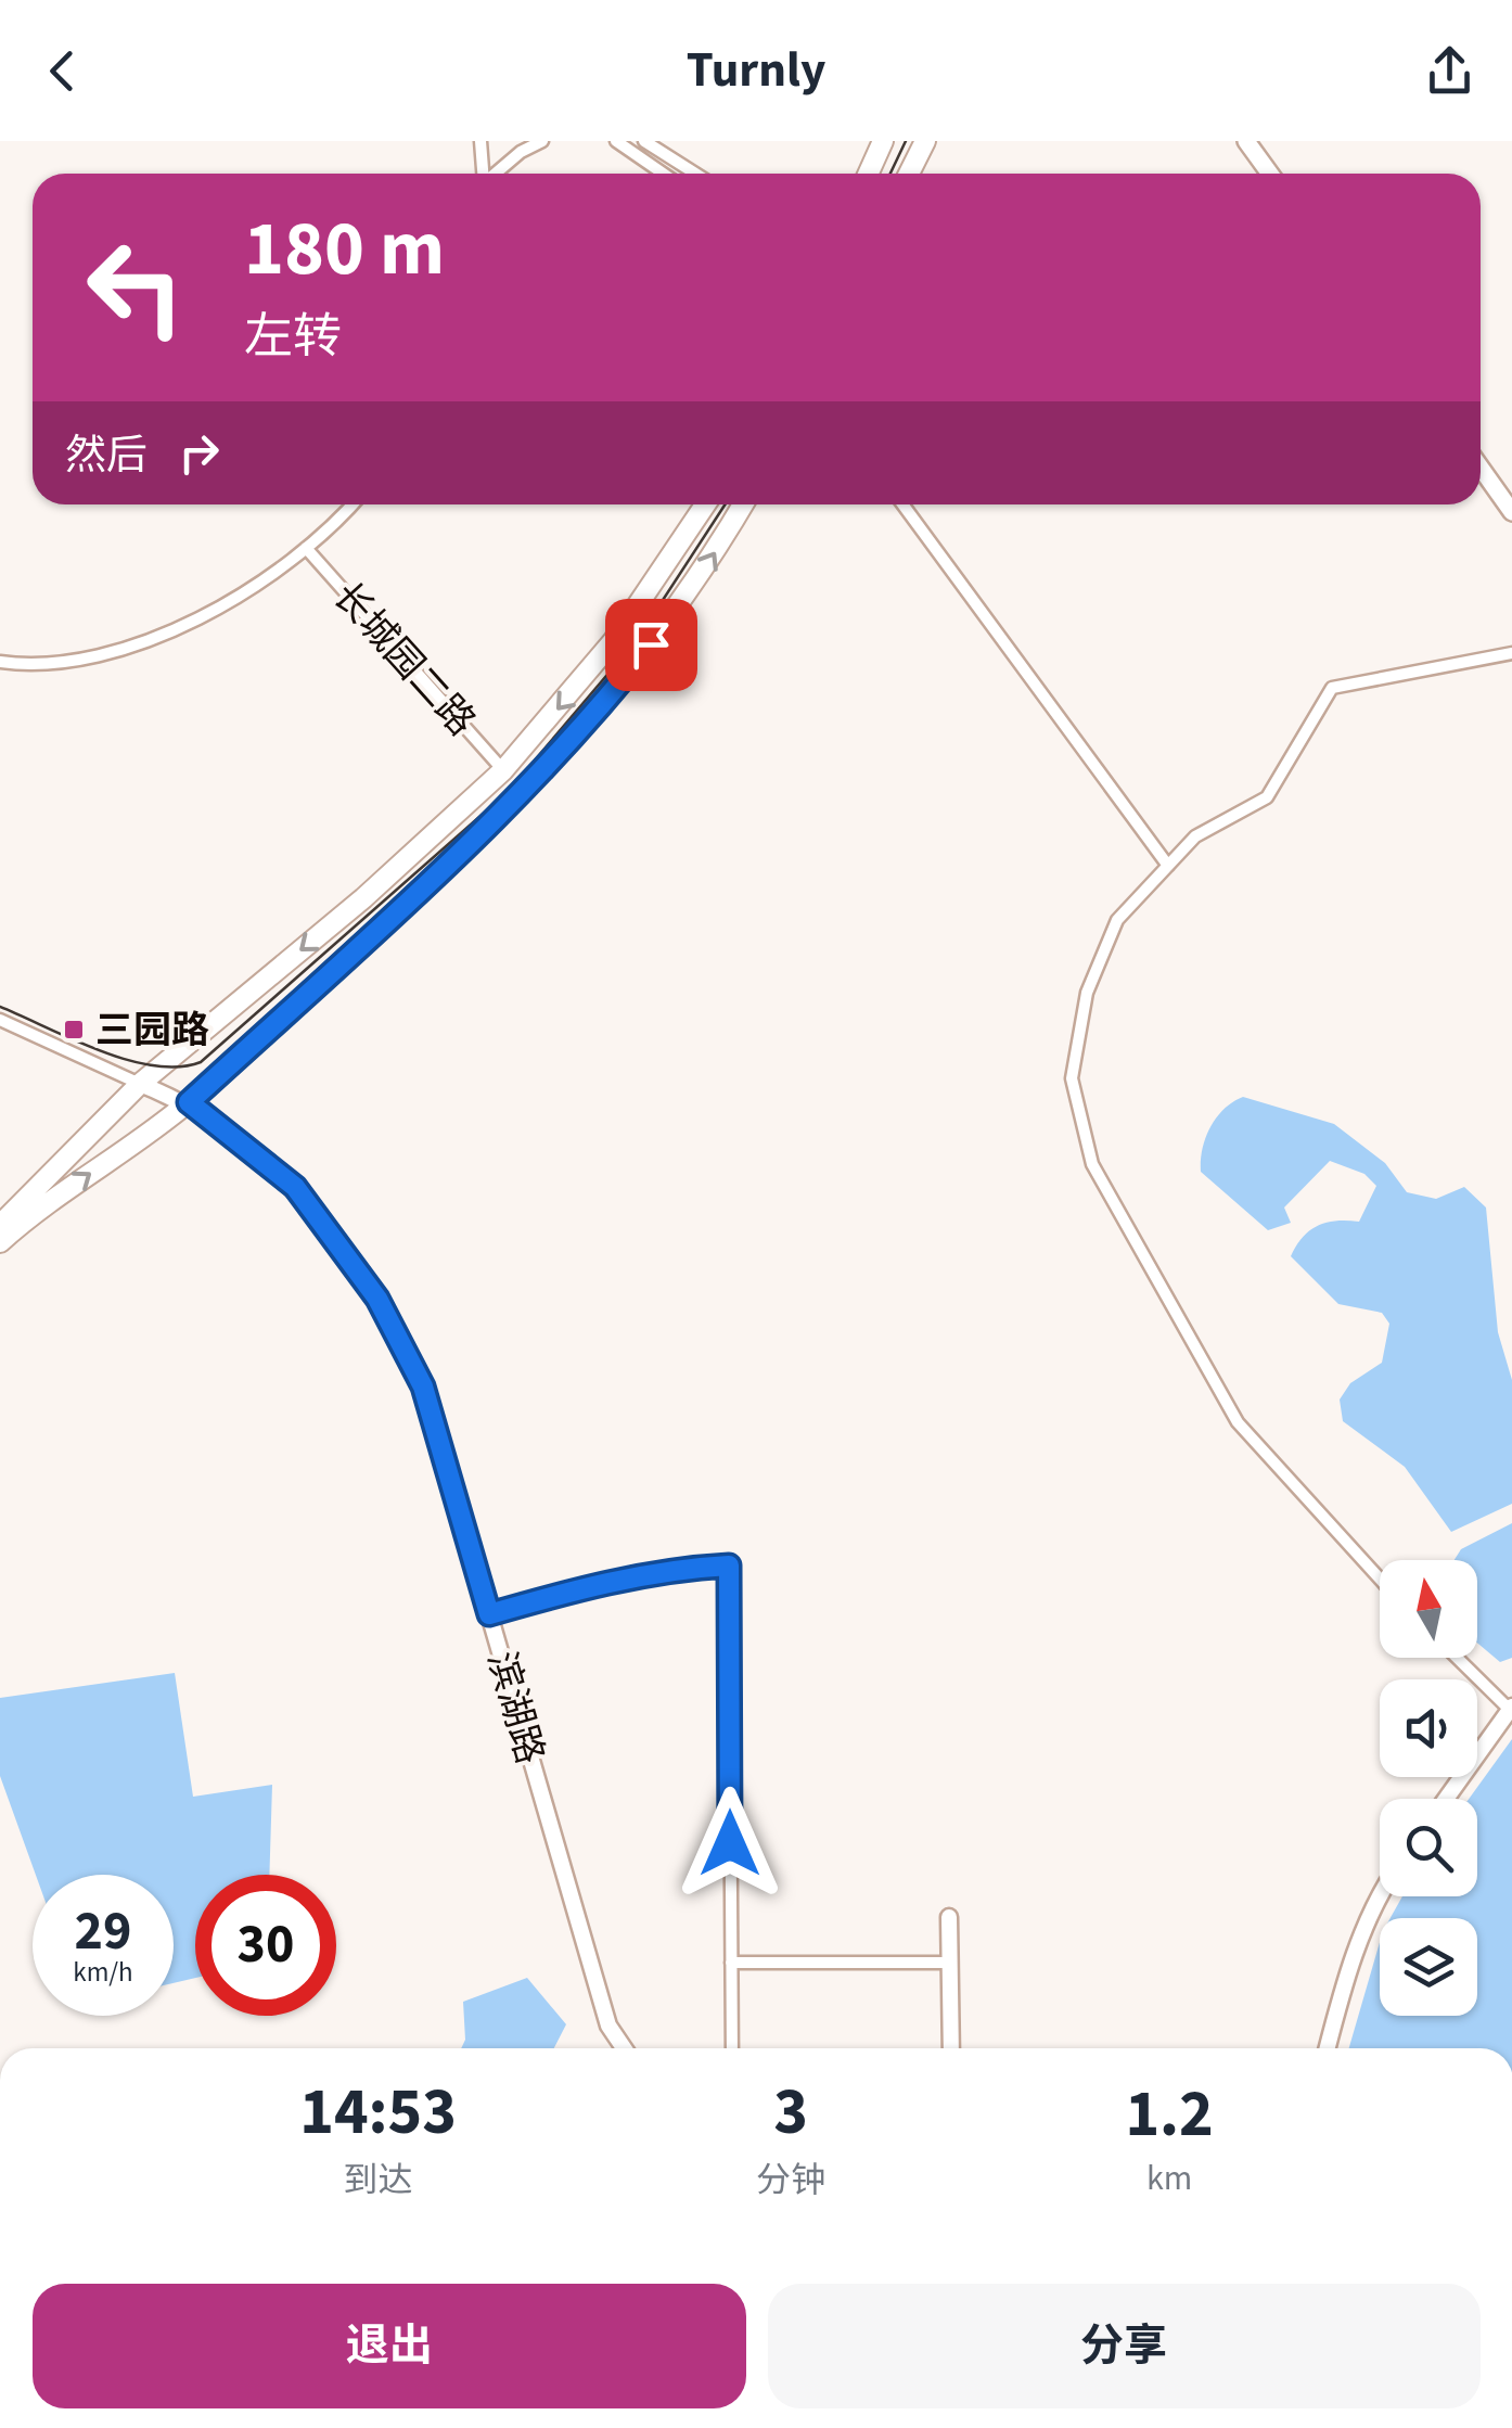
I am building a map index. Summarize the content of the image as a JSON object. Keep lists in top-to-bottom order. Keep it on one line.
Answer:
{"streets":{"street":["长城园二路","滨湖路"]},"places":{"transit":["三园路"]},"north":"top","page":{"header":"Turnly","turn":["180 m","左转"],"then":"然后","speed":"29 km/h","limit":"30","eta":["14:53","到达","3","分钟","1.2","km"],"buttons":["退出","分享"]}}
